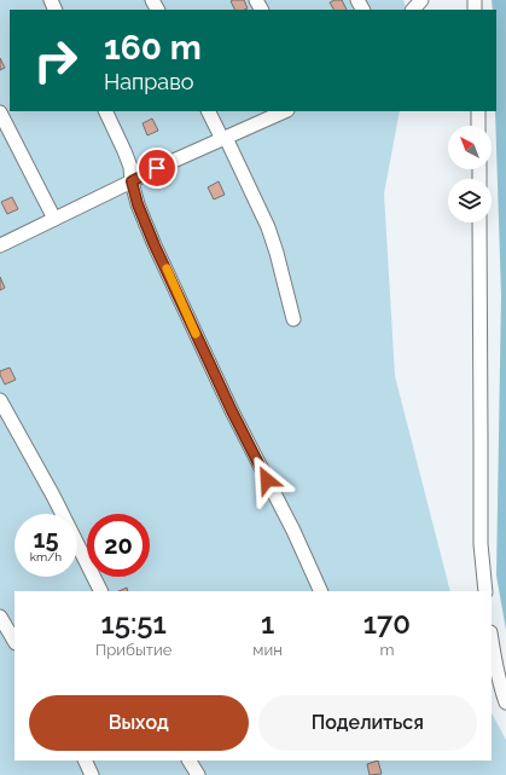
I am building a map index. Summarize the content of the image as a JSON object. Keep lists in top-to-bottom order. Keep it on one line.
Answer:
{"north":"top left","page":{"turn":["160 m","Направо"],"speed":"15 km/h","limit":"20","eta":["15:51","Прибытие","1","мин","170","m"],"buttons":["Выход","Поделиться"]}}
